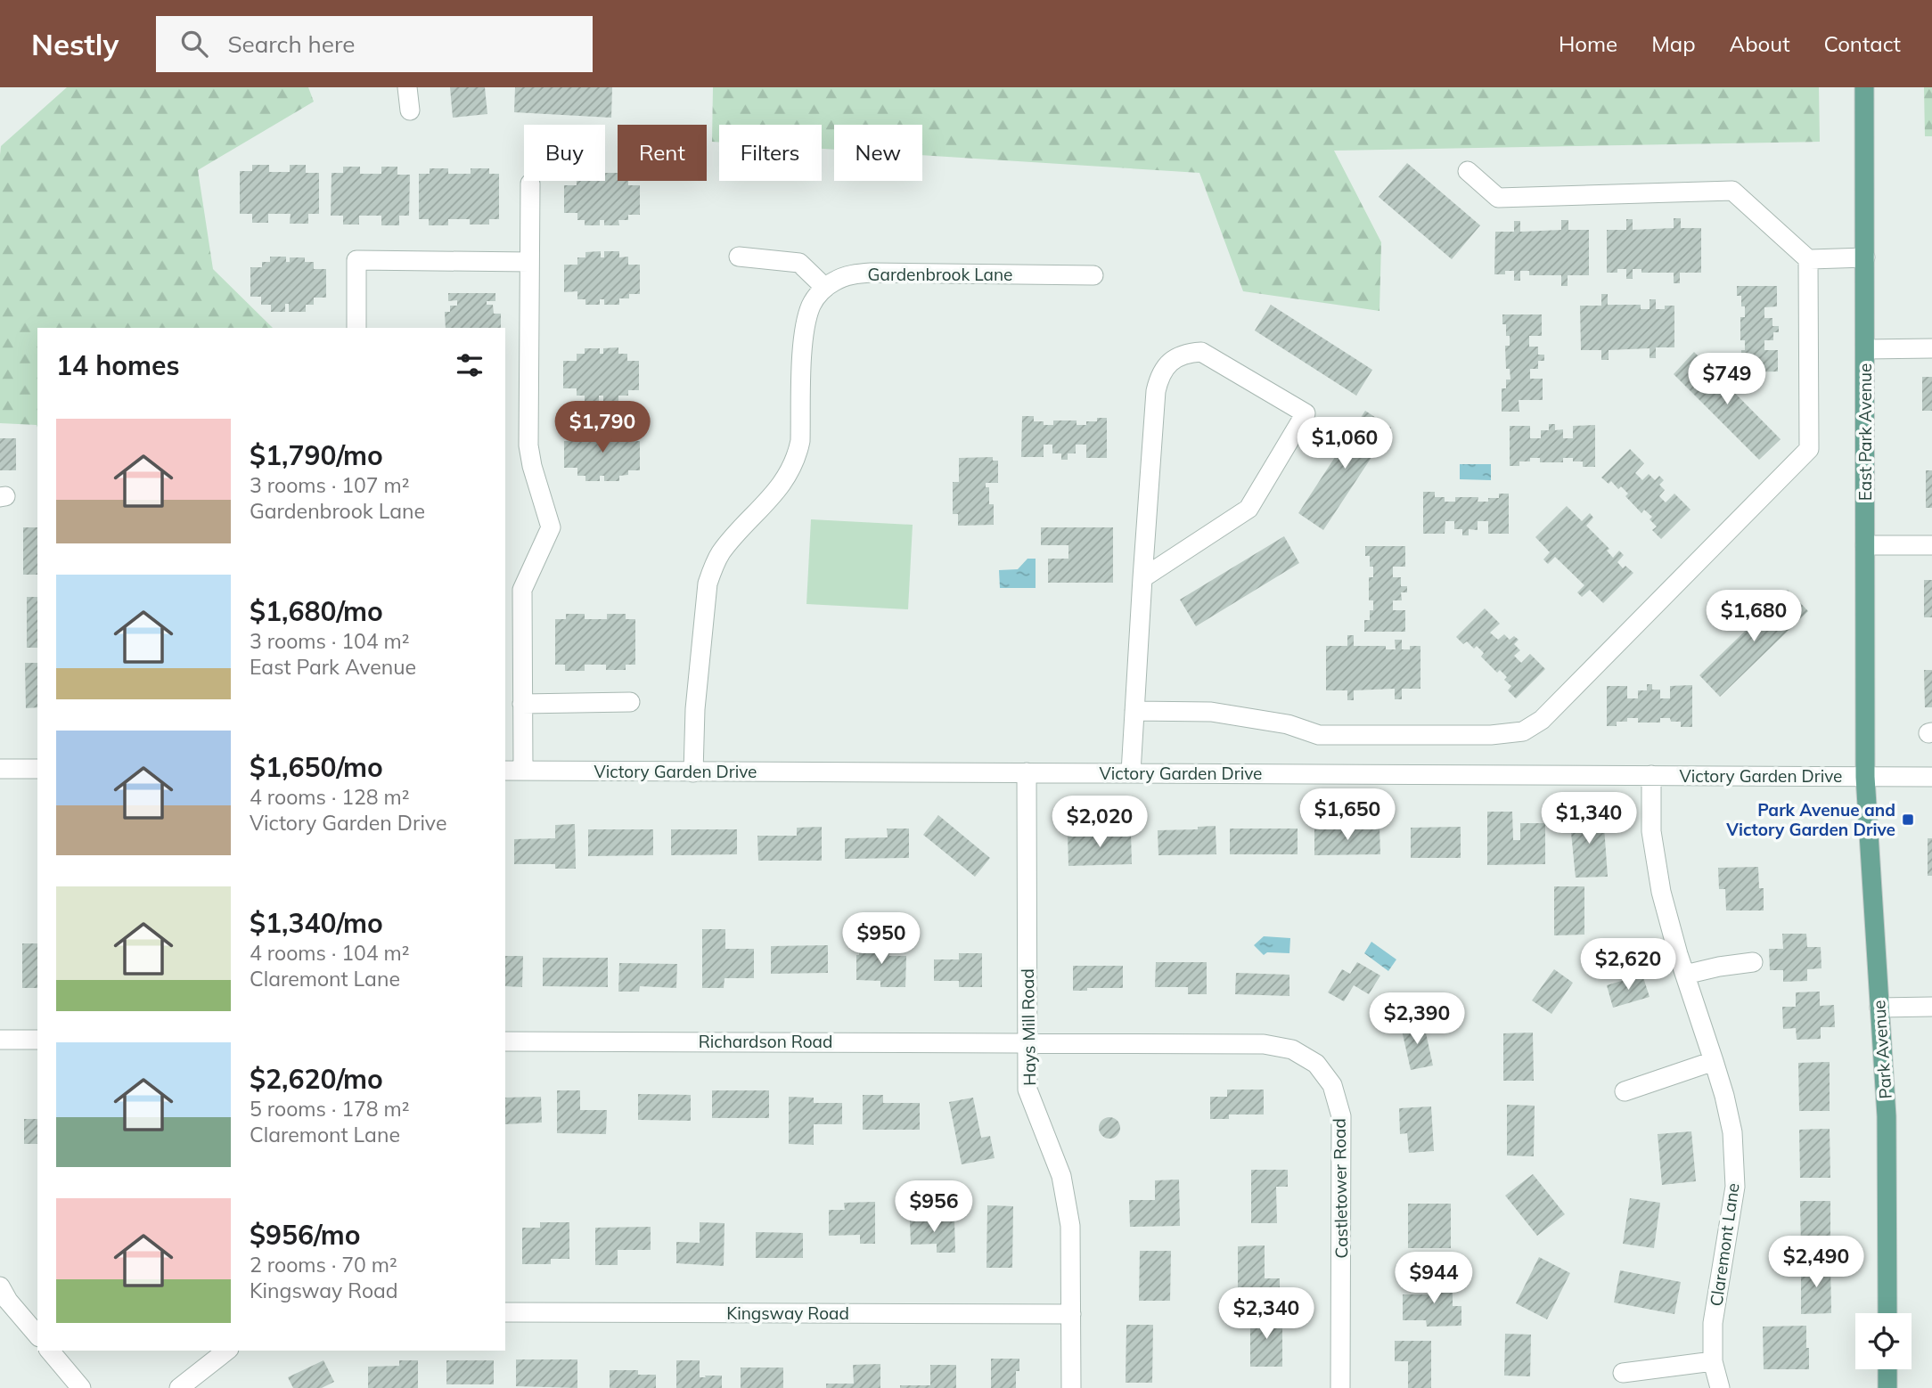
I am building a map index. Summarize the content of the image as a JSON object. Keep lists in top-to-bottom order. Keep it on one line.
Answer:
{"streets":{"main road":["East Park Avenue","Park Avenue"],"street":["Gardenbrook Lane","Victory Garden Drive","Hays Mill Road","Richardson Road","Castletower Road","Claremont Lane","Kingsway Road"]},"crossings":[["East Park Avenue","Victory Garden Drive"],["East Park Avenue","Park Avenue"],["Victory Garden Drive","Hays Mill Road"],["Victory Garden Drive","Park Avenue"],["Victory Garden Drive","Claremont Lane"],["Hays Mill Road","Richardson Road"],["Hays Mill Road","Castletower Road"],["Hays Mill Road","Kingsway Road"],["Richardson Road","Castletower Road"]],"places":{"transit":["Park Avenue and Victory Garden Drive"]},"page":{"header":"Nestly","search":"Search here","nav":["Home","Map","About","Contact"],"chip":["Buy","Rent","Filters","New"],"heading":"14 homes","price":["$749","$1,790","$1,060","$1,680","$1,650","$1,340","$2,020","$950","$2,620","$2,390","$956","$2,490","$944","$2,340"],"list":[{"name":"$1,790/mo","note":"3 rooms · 107 m² · Gardenbrook Lane"},{"name":"$1,680/mo","note":"3 rooms · 104 m² · East Park Avenue"},{"name":"$1,650/mo","note":"4 rooms · 128 m² · Victory Garden Drive"},{"name":"$1,340/mo","note":"4 rooms · 104 m² · Claremont Lane"},{"name":"$2,620/mo","note":"5 rooms · 178 m² · Claremont Lane"},{"name":"$956/mo","note":"2 rooms · 70 m² · Kingsway Road"}]}}
